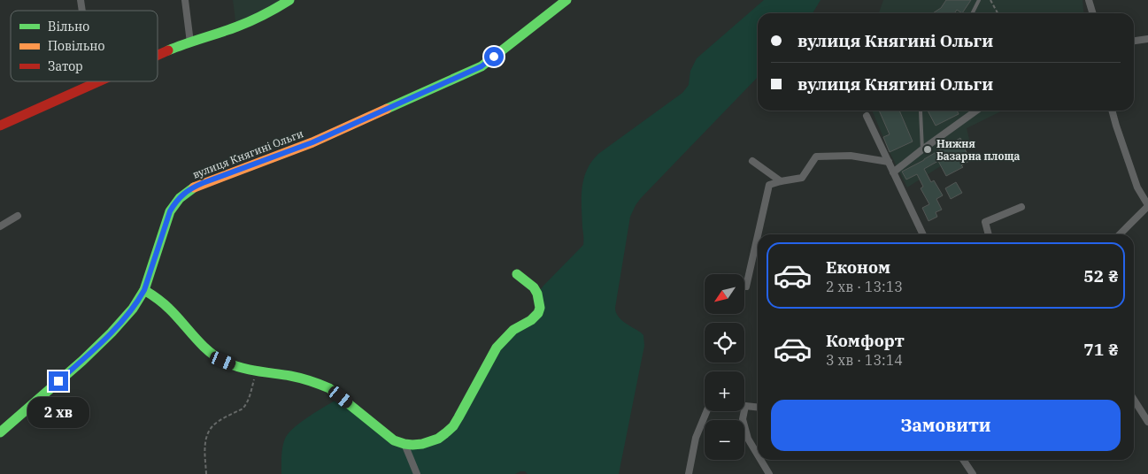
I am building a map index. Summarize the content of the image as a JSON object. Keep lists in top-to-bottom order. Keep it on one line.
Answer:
{"streets":{"street":["вулиця Княгині Ольги"]},"places":["Нижня Базарна площа"],"legend":["Вільно","Повільно","Затор"],"north":"bottom left","page":{"banner":["вулиця Княгині Ольги","вулиця Княгині Ольги"],"list":[{"name":"Економ","note":"2 хв · 13:13","value":"52 ₴"},{"name":"Комфорт","note":"3 хв · 13:14","value":"71 ₴"}],"map_buttons":["+","−"],"buttons":"Замовити","bubble":"2 хв"}}
